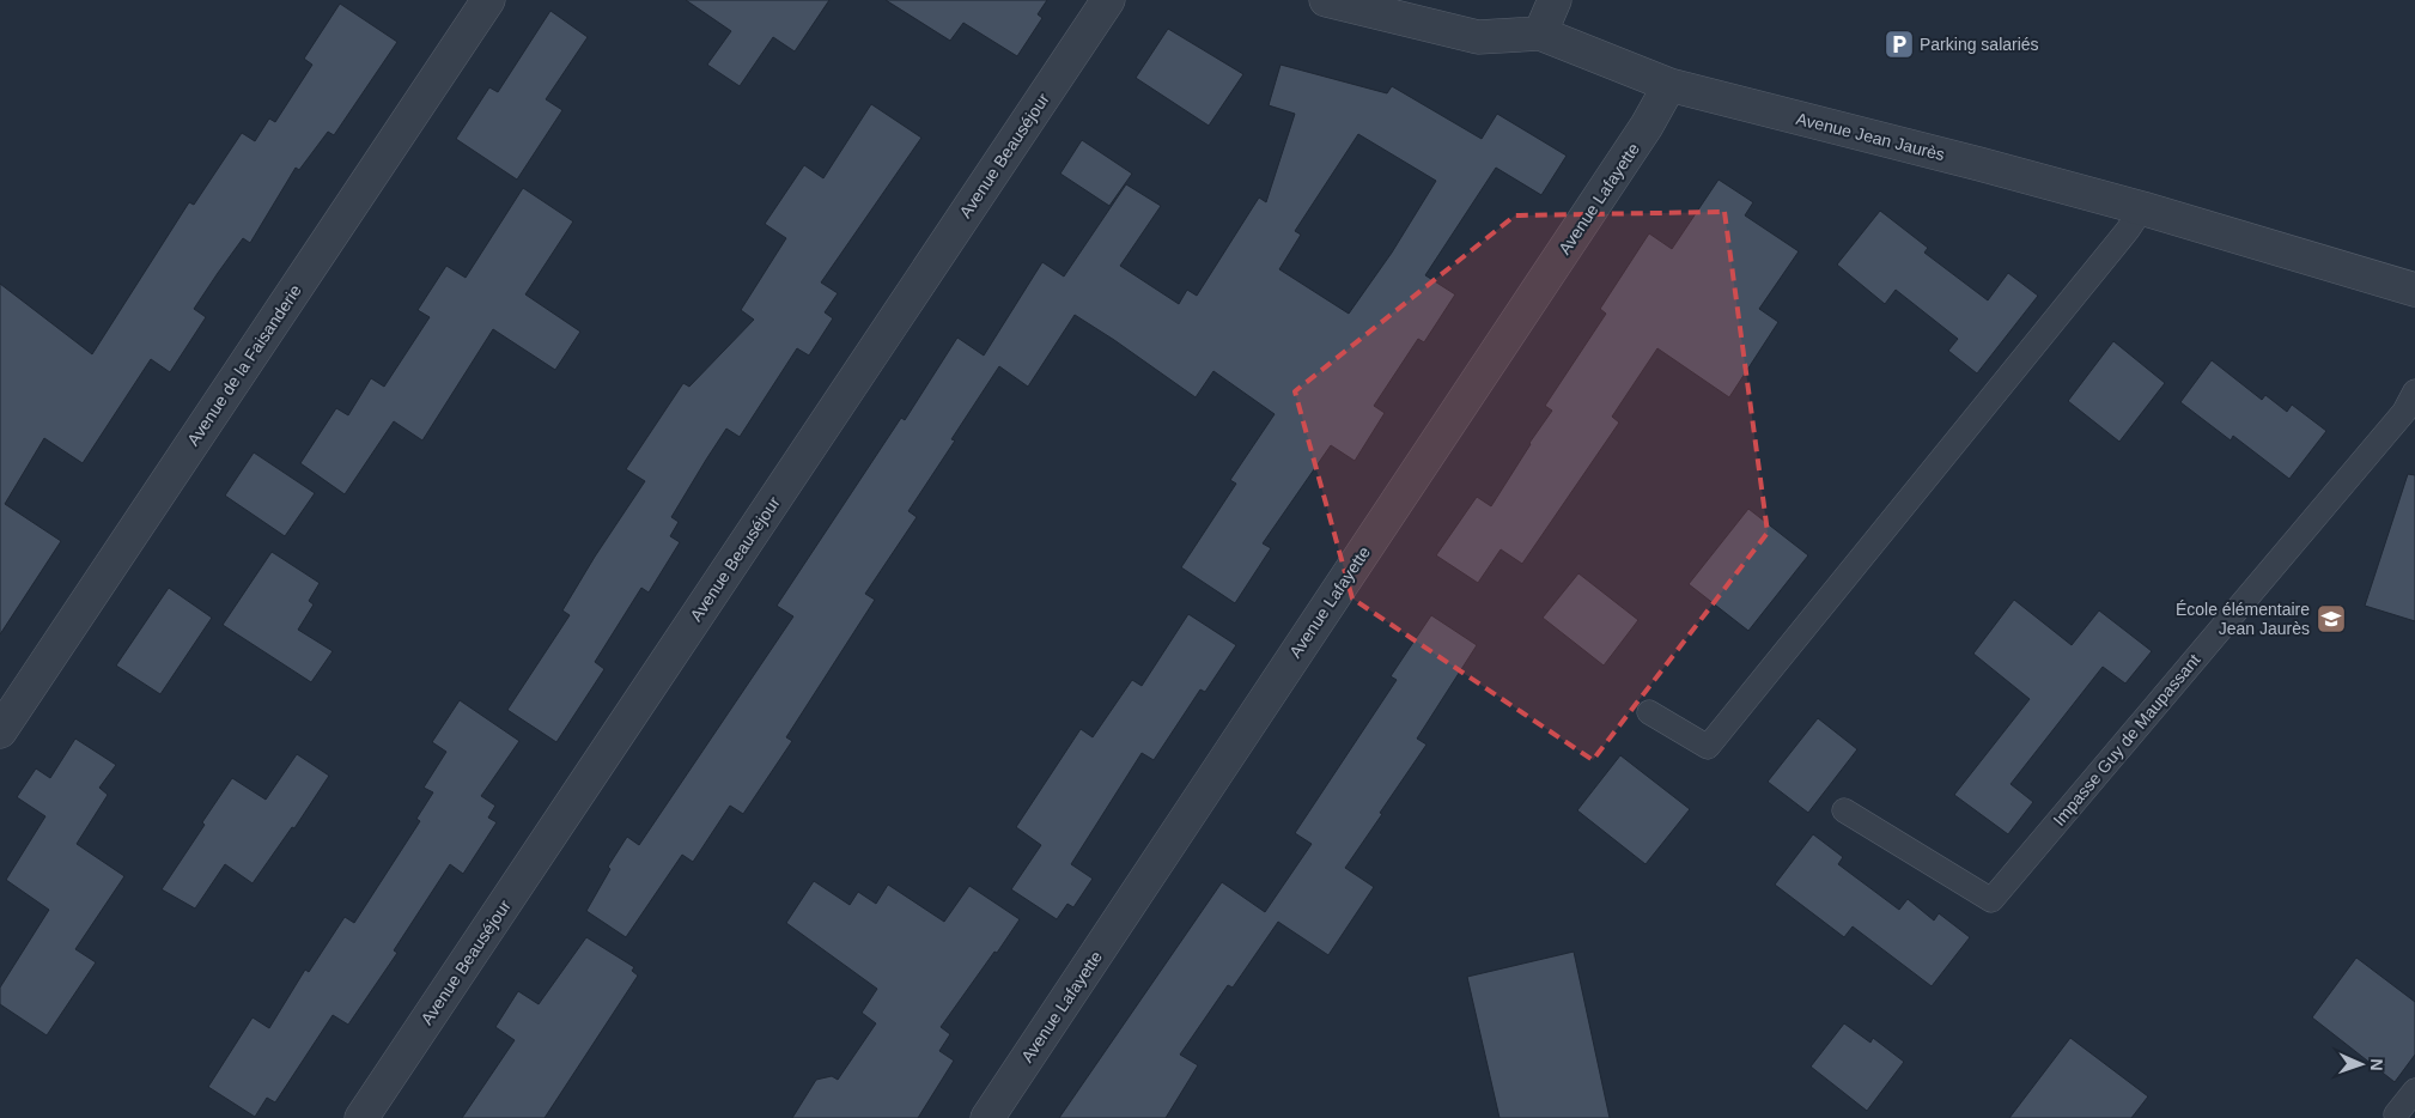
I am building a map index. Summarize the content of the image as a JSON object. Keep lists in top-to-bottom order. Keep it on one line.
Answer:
{"streets":{"street":["Avenue Jean Jaurès","Avenue Beauséjour","Avenue Lafayette","Avenue de la Faisanderie"],"lane":["Impasse Guy de Maupassant"]},"crossings":[["Avenue Jean Jaurès","Avenue Lafayette"]],"places":{"parking":["Parking salariés"],"school or university":["École élémentaire Jean Jaurès"]},"north":"right"}
